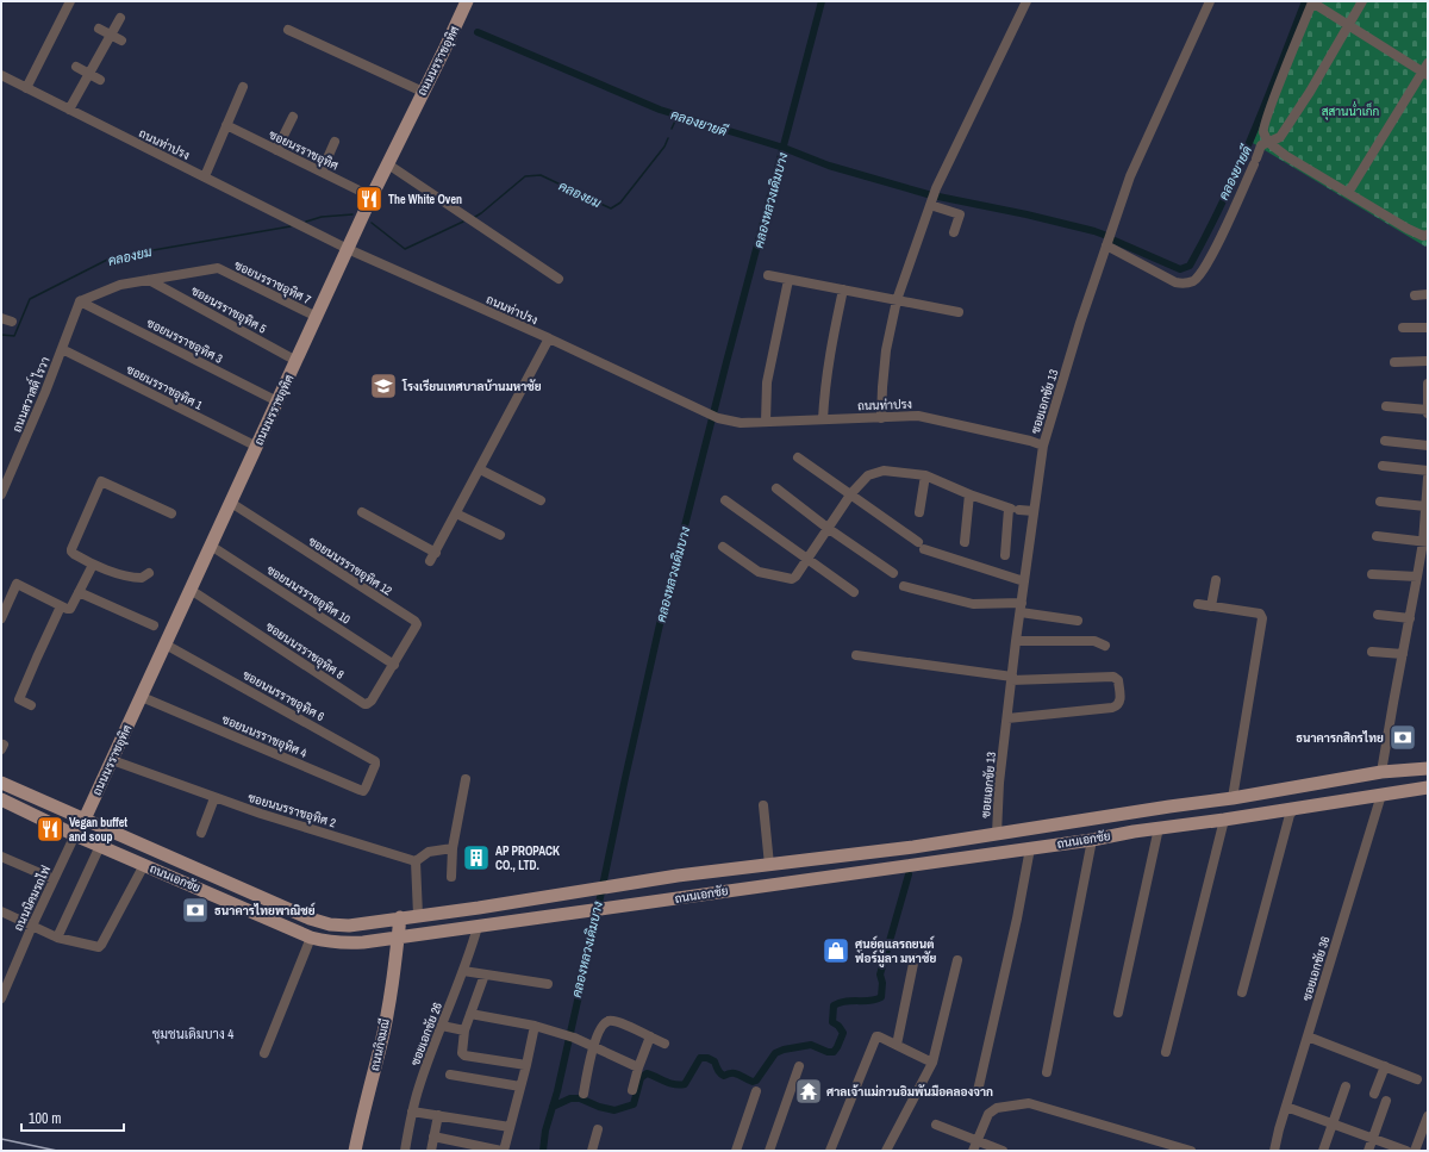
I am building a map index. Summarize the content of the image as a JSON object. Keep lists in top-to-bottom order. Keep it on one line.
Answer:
{"streets":{"main road":["ถนนนรราชอุทิศ","ถนนเอกชัย","ถนนกิจมณี"],"street":["ถนนท่าปรง","ซอยนรราชอุทิศ","ซอยนรราชอุทิศ 7","ซอยนรราชอุทิศ 5","ซอยนรราชอุทิศ 3","ซอยนรราชอุทิศ 1","ถนนสวาสดิ์ ไรวา","ซอยเอกชัย 13","ซอยนนรราชอุทิศ 12","ซอยนนรราชอุทิศ 10","ซอยนนรราชอุทิศ 8","ซอยนนรราชอุทิศ 6","ซอยนนรราชอุทิศ 4","ซอยนนรราชอุทิศ 2","ถนนนิคมรถไฟ","ซอยเอกชัย 36","ซอยเอกชัย 26"]},"crossings":[["ถนนนรราชอุทิศ","ถนนท่าปรง"],["ถนนนรราชอุทิศ","ซอยนรราชอุทิศ"],["ถนนนรราชอุทิศ","ซอยนรราชอุทิศ 7"],["ถนนนรราชอุทิศ","ซอยนรราชอุทิศ 5"],["ถนนนรราชอุทิศ","ซอยนรราชอุทิศ 3"],["ถนนนรราชอุทิศ","ซอยนรราชอุทิศ 1"],["ถนนนรราชอุทิศ","ซอยนนรราชอุทิศ 12"],["ถนนนรราชอุทิศ","ซอยนนรราชอุทิศ 10"],["ถนนนรราชอุทิศ","ซอยนนรราชอุทิศ 8"],["ถนนนรราชอุทิศ","ซอยนนรราชอุทิศ 6"],["ถนนนรราชอุทิศ","ซอยนนรราชอุทิศ 4"],["ถนนนรราชอุทิศ","ซอยนนรราชอุทิศ 2"],["ถนนนรราชอุทิศ","ถนนเอกชัย"],["ถนนนรราชอุทิศ","ถนนนิคมรถไฟ"],["ถนนท่าปรง","ซอยเอกชัย 13"],["ซอยนรราชอุทิศ 7","ซอยนรราชอุทิศ 5"],["ซอยนรราชอุทิศ 7","ซอยนรราชอุทิศ 3"],["ซอยนรราชอุทิศ 7","ถนนสวาสดิ์ ไรวา"],["ซอยนรราชอุทิศ 3","ถนนสวาสดิ์ ไรวา"],["ซอยนรราชอุทิศ 1","ถนนสวาสดิ์ ไรวา"],["ซอยเอกชัย 13","ถนนเอกชัย"],["ซอยนนรราชอุทิศ 12","ซอยนนรราชอุทิศ 10"],["ซอยนนรราชอุทิศ 12","ซอยนนรราชอุทิศ 8"],["ซอยนนรราชอุทิศ 10","ซอยนนรราชอุทิศ 8"],["ซอยนนรราชอุทิศ 6","ซอยนนรราชอุทิศ 4"],["ถนนเอกชัย","ถนนนิคมรถไฟ"],["ถนนเอกชัย","ซอยเอกชัย 36"],["ถนนเอกชัย","ซอยเอกชัย 26"],["ถนนเอกชัย","ถนนกิจมณี"]],"districts":["ชุมชนเดิมบาง 4"],"water":["คลองยายดี","คลองยม","คลองหลวงเดิมบาง"],"parks":["สุสานน่ำเก็ก"],"places":{"restaurant":["The White Oven","Vegan buffet and soup"],"school or university":["โรงเรียนเทศบาลบ้านมหาชัย"],"bank":["ธนาคารกสิกรไทย","ธนาคารไทยพาณิชย์"],"building":["AP PROPACK CO., LTD."],"shop":["ศูนย์ดูแลรถยนต์ ฟอร์มูลา มหาชัย"],"temple":["ศาลเจ้าแม่กวนอิมพันมือคลองจาก"]},"scale_bar":"100 m"}
